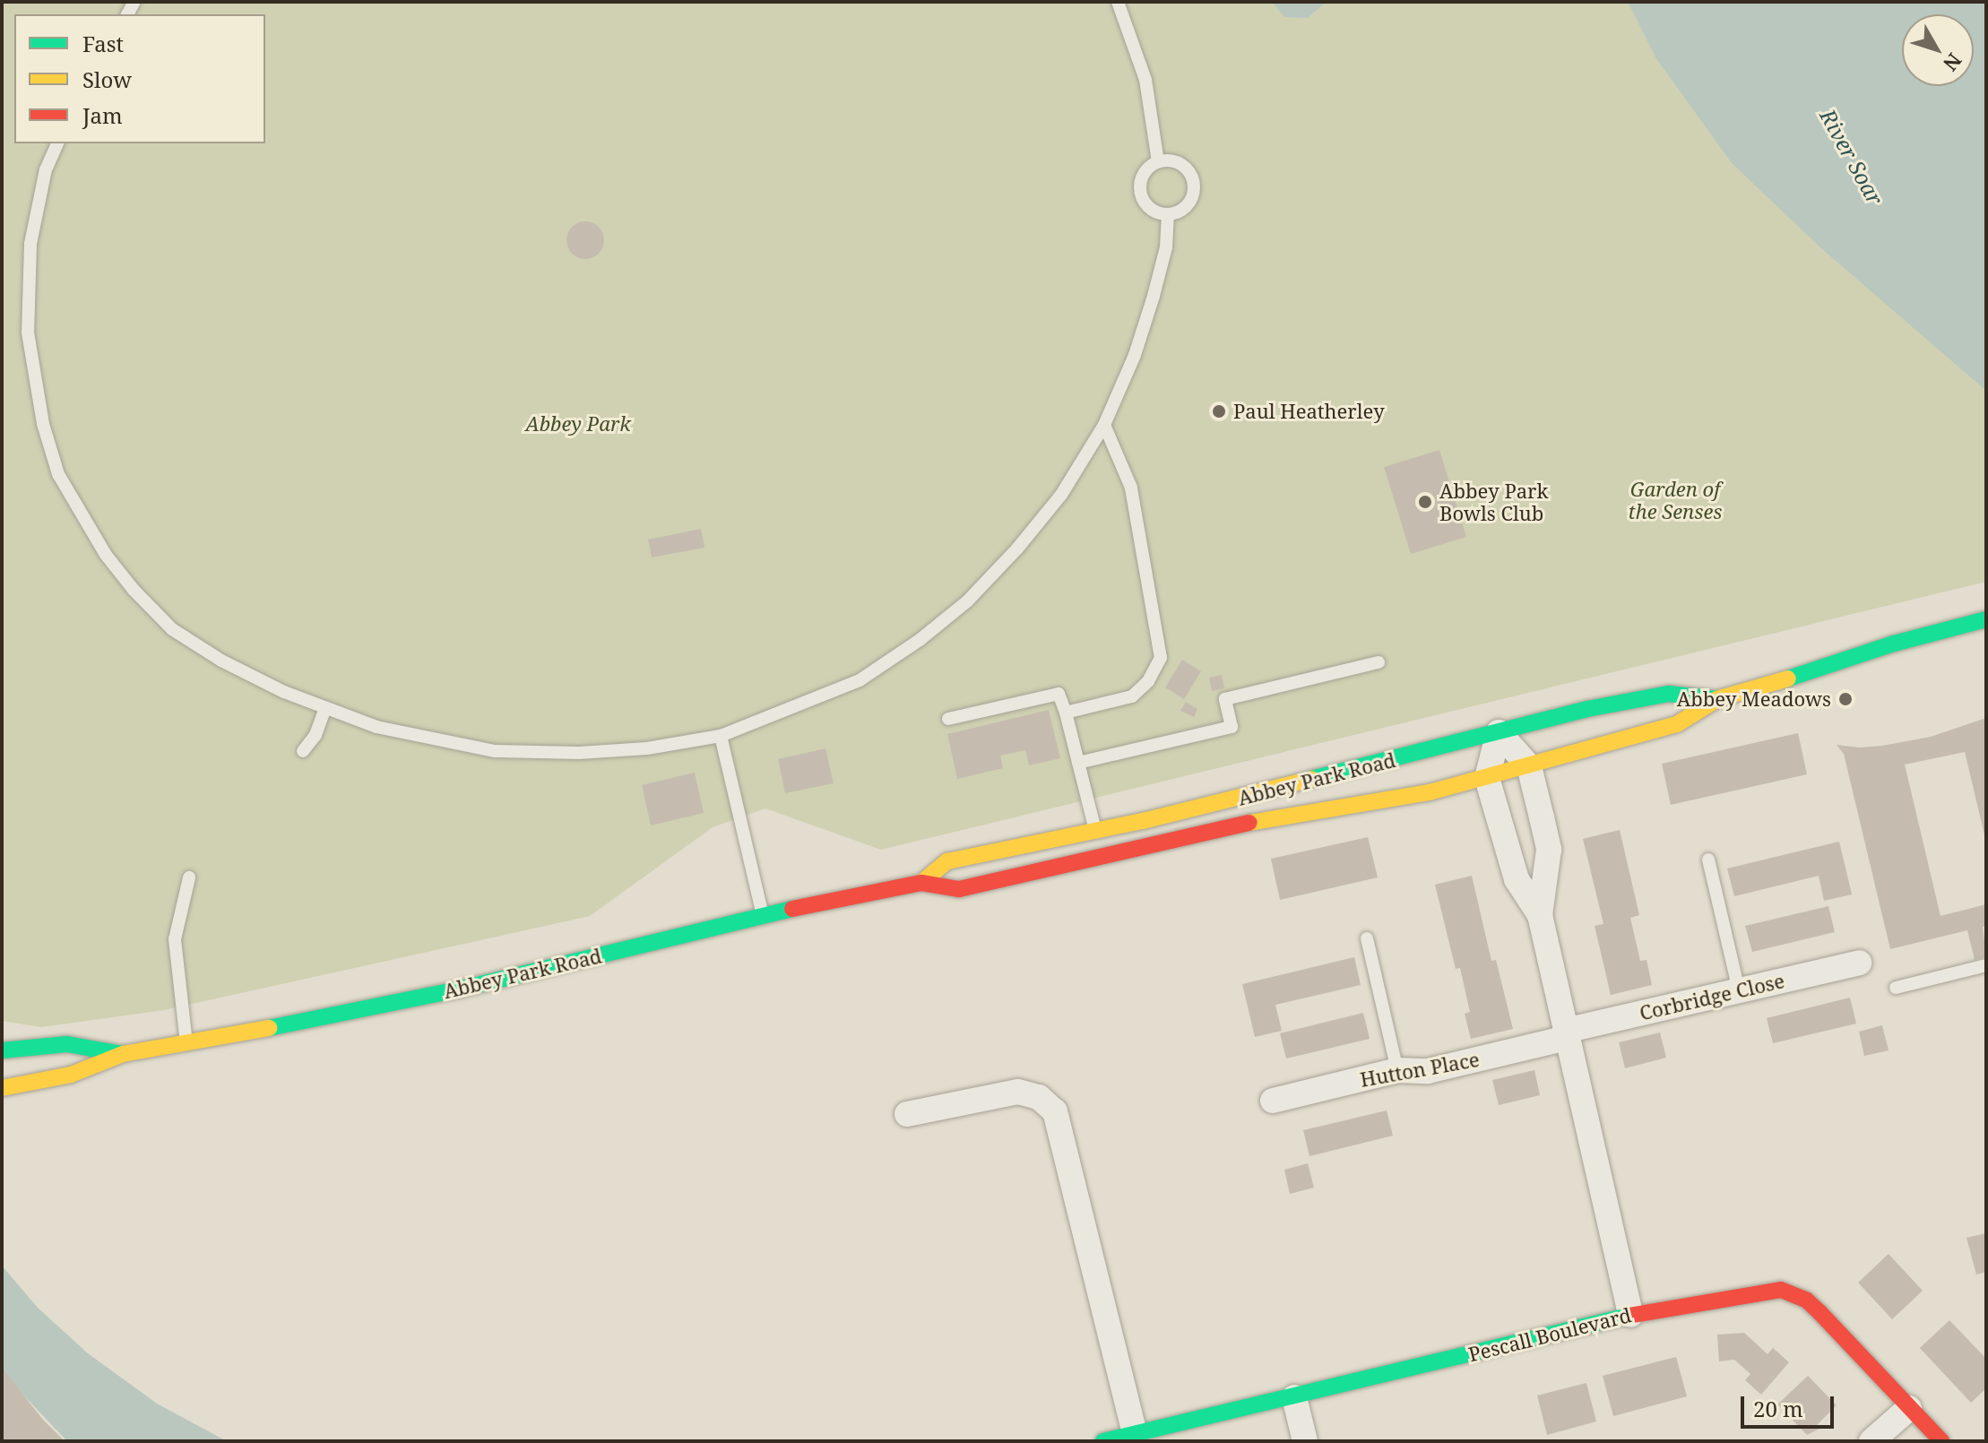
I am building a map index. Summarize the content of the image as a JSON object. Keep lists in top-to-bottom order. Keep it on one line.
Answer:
{"streets":{"main road":["Abbey Park Road","Pescall Boulevard"],"street":["Corbridge Close","Hutton Place"]},"crossings":[["Corbridge Close","Hutton Place"]],"water":["River Soar"],"parks":["Abbey Park","Garden of the Senses"],"places":["Paul Heatherley","Abbey Park Bowls Club","Abbey Meadows"],"legend":["Fast","Slow","Jam"],"scale_bar":"20 m","north":"bottom right"}
